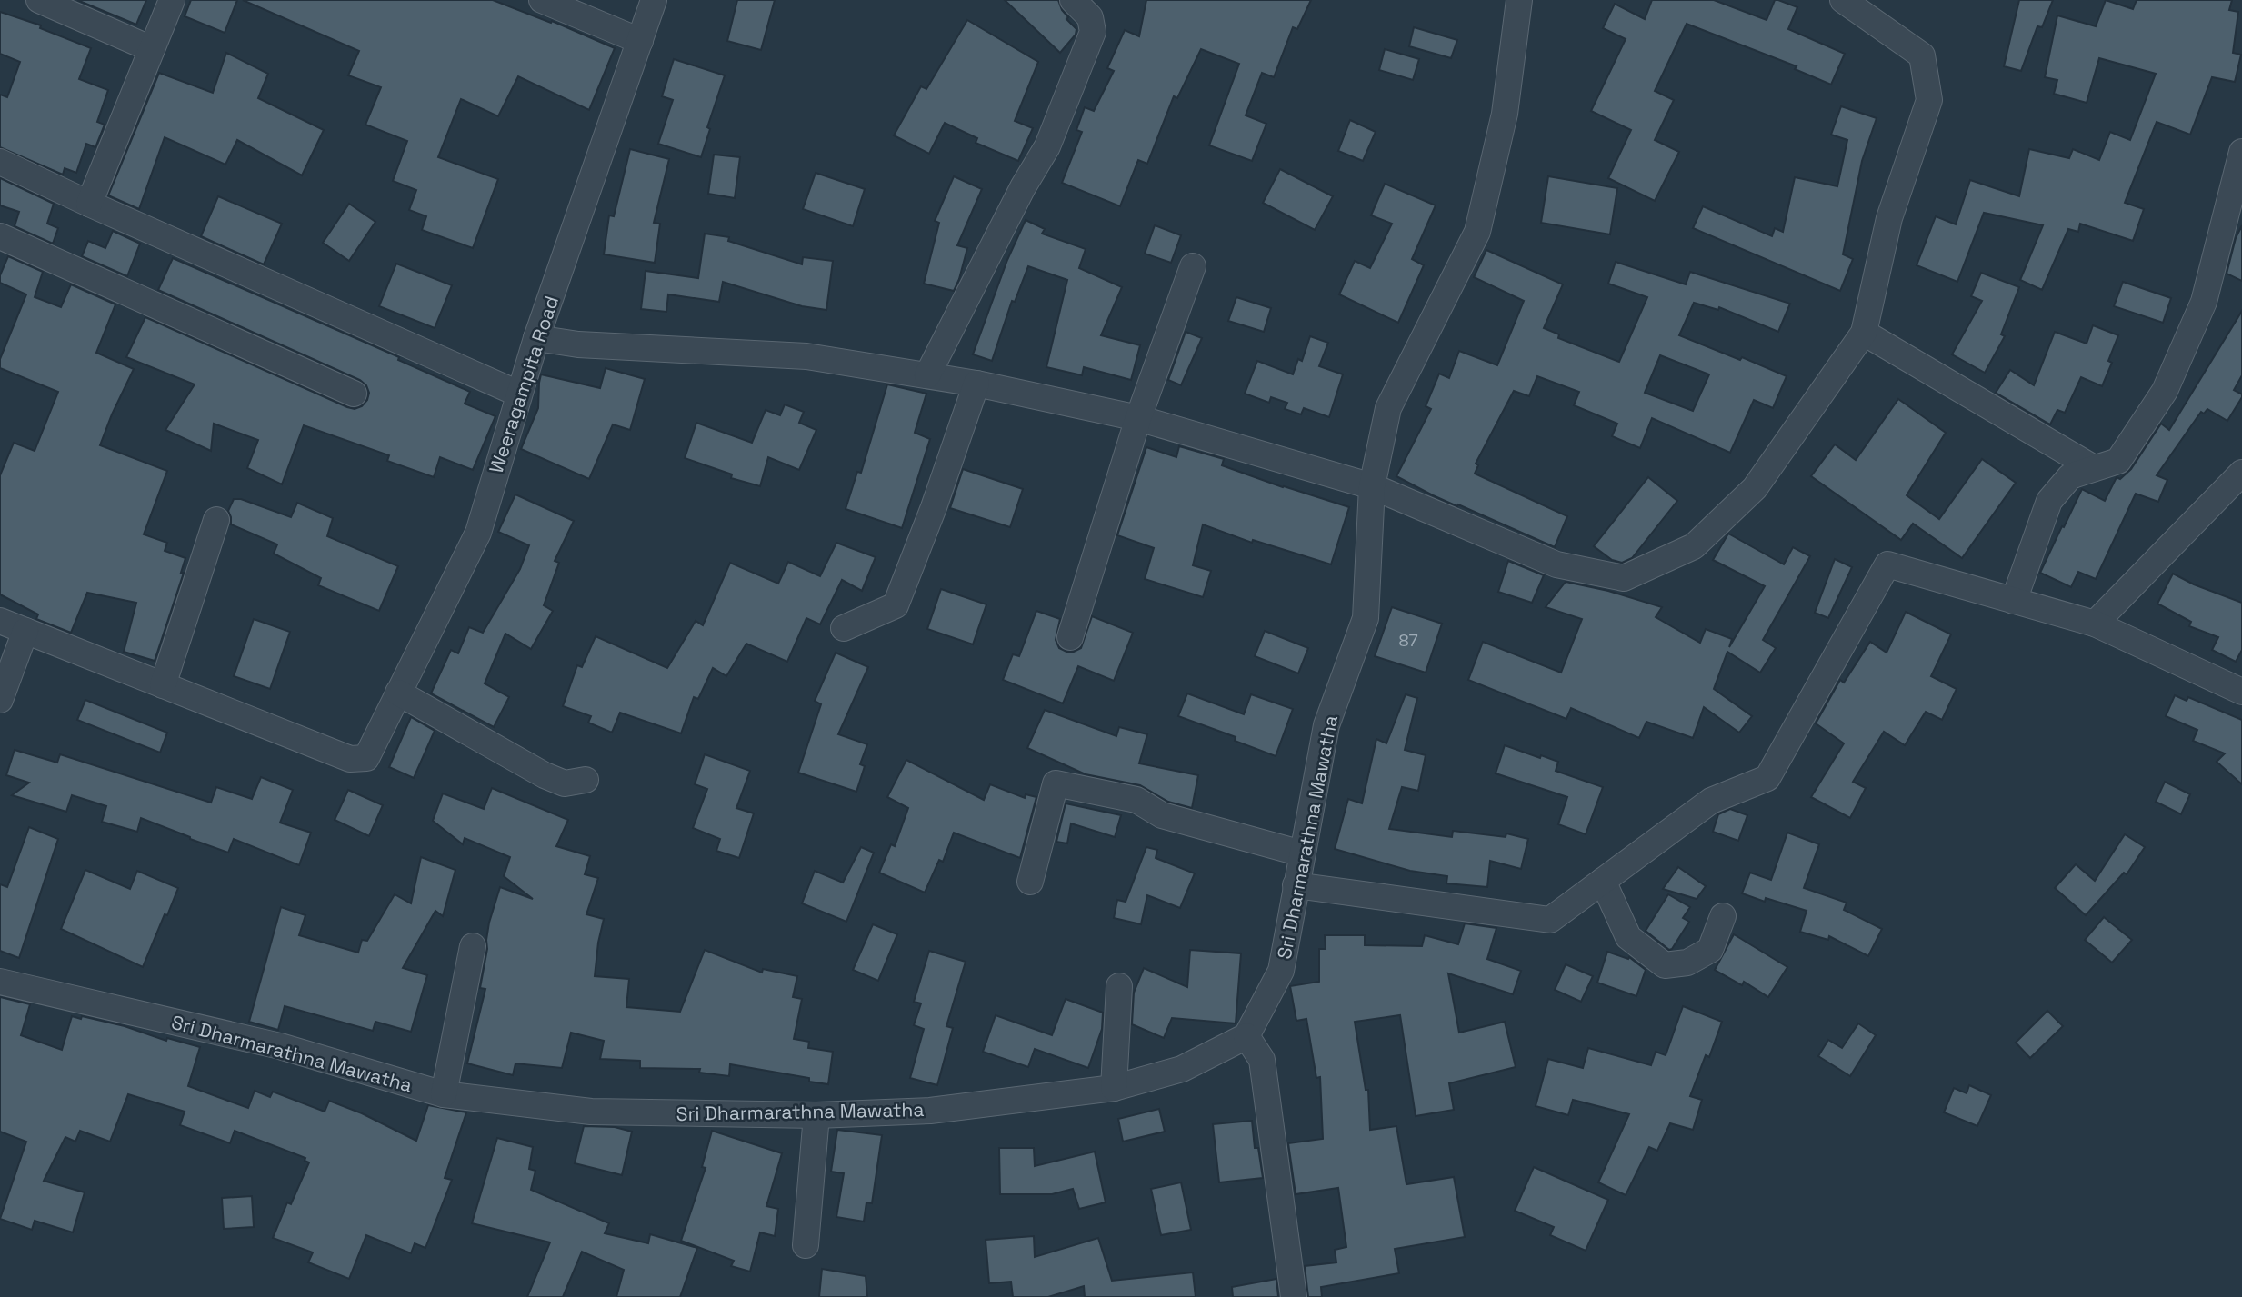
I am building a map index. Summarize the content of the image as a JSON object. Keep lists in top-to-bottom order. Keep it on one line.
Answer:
{"streets":{"street":["Weeragampita Road","Sri Dharmarathna Mawatha"]},"house_numbers":["87"]}
